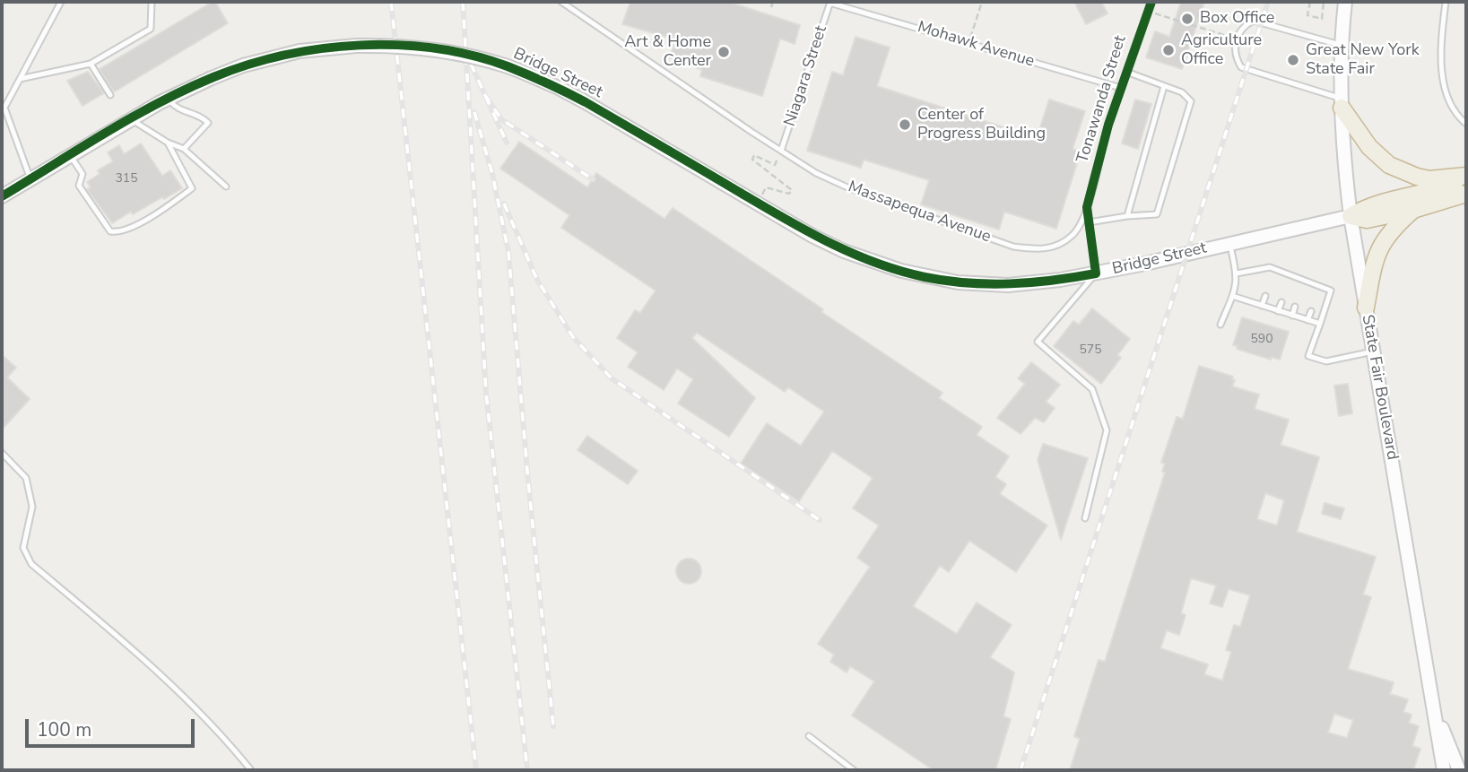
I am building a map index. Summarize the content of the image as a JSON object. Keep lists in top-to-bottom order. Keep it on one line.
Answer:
{"streets":{"main road":["Bridge Street","State Fair Boulevard"],"lane":["Mohawk Avenue","Niagara Street","Tonawanda Street","Massapequa Avenue"]},"crossings":[["Mohawk Avenue","Niagara Street"],["Mohawk Avenue","Tonawanda Street"],["Bridge Street","State Fair Boulevard"],["Niagara Street","Massapequa Avenue"],["Tonawanda Street","Massapequa Avenue"]],"places":["Box Office","Agriculture Office","Art & Home Center","Great New York State Fair","Center of Progress Building"],"house_numbers":["315","590","575"],"scale_bar":"100 m"}
